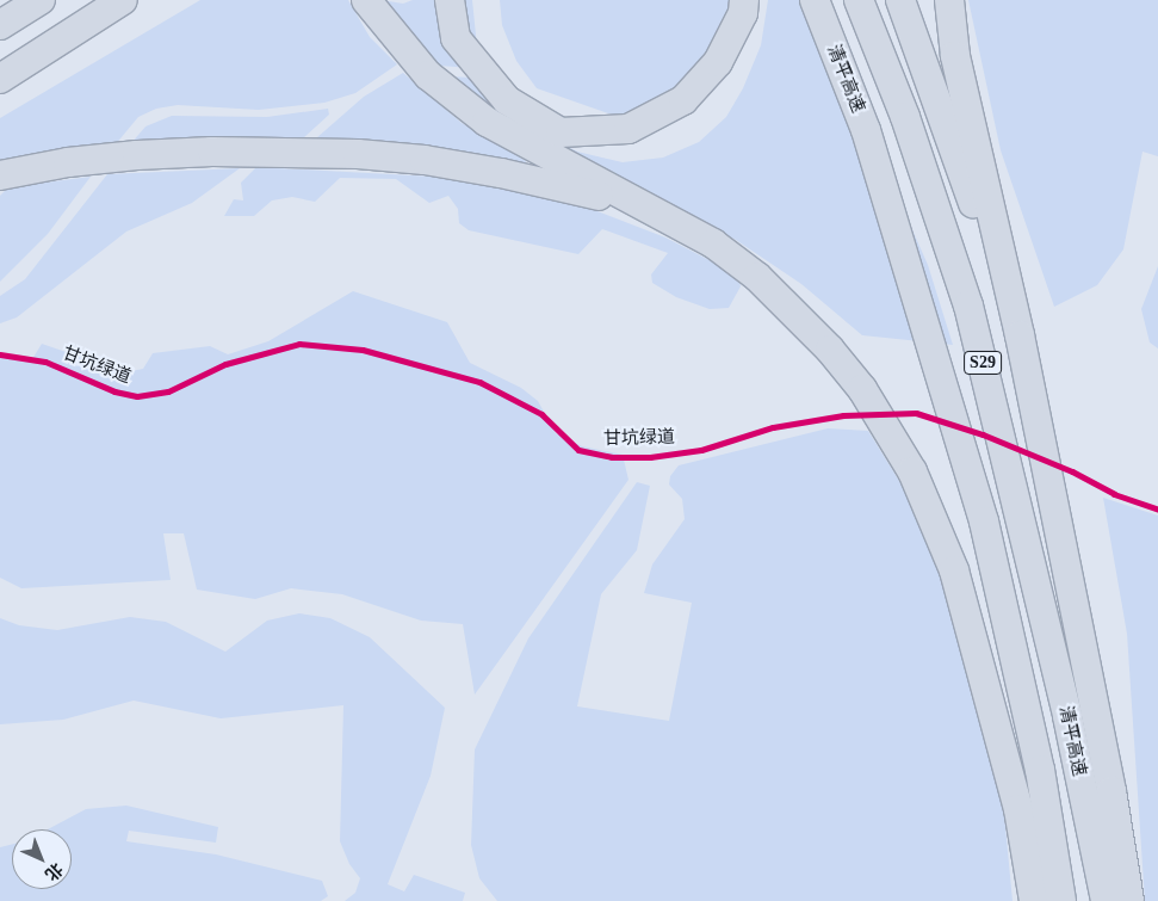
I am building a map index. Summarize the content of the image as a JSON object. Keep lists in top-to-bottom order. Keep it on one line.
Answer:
{"streets":{"highway":["清平高速","S29"],"cycle path":["甘坑绿道"]},"north":"bottom right"}
